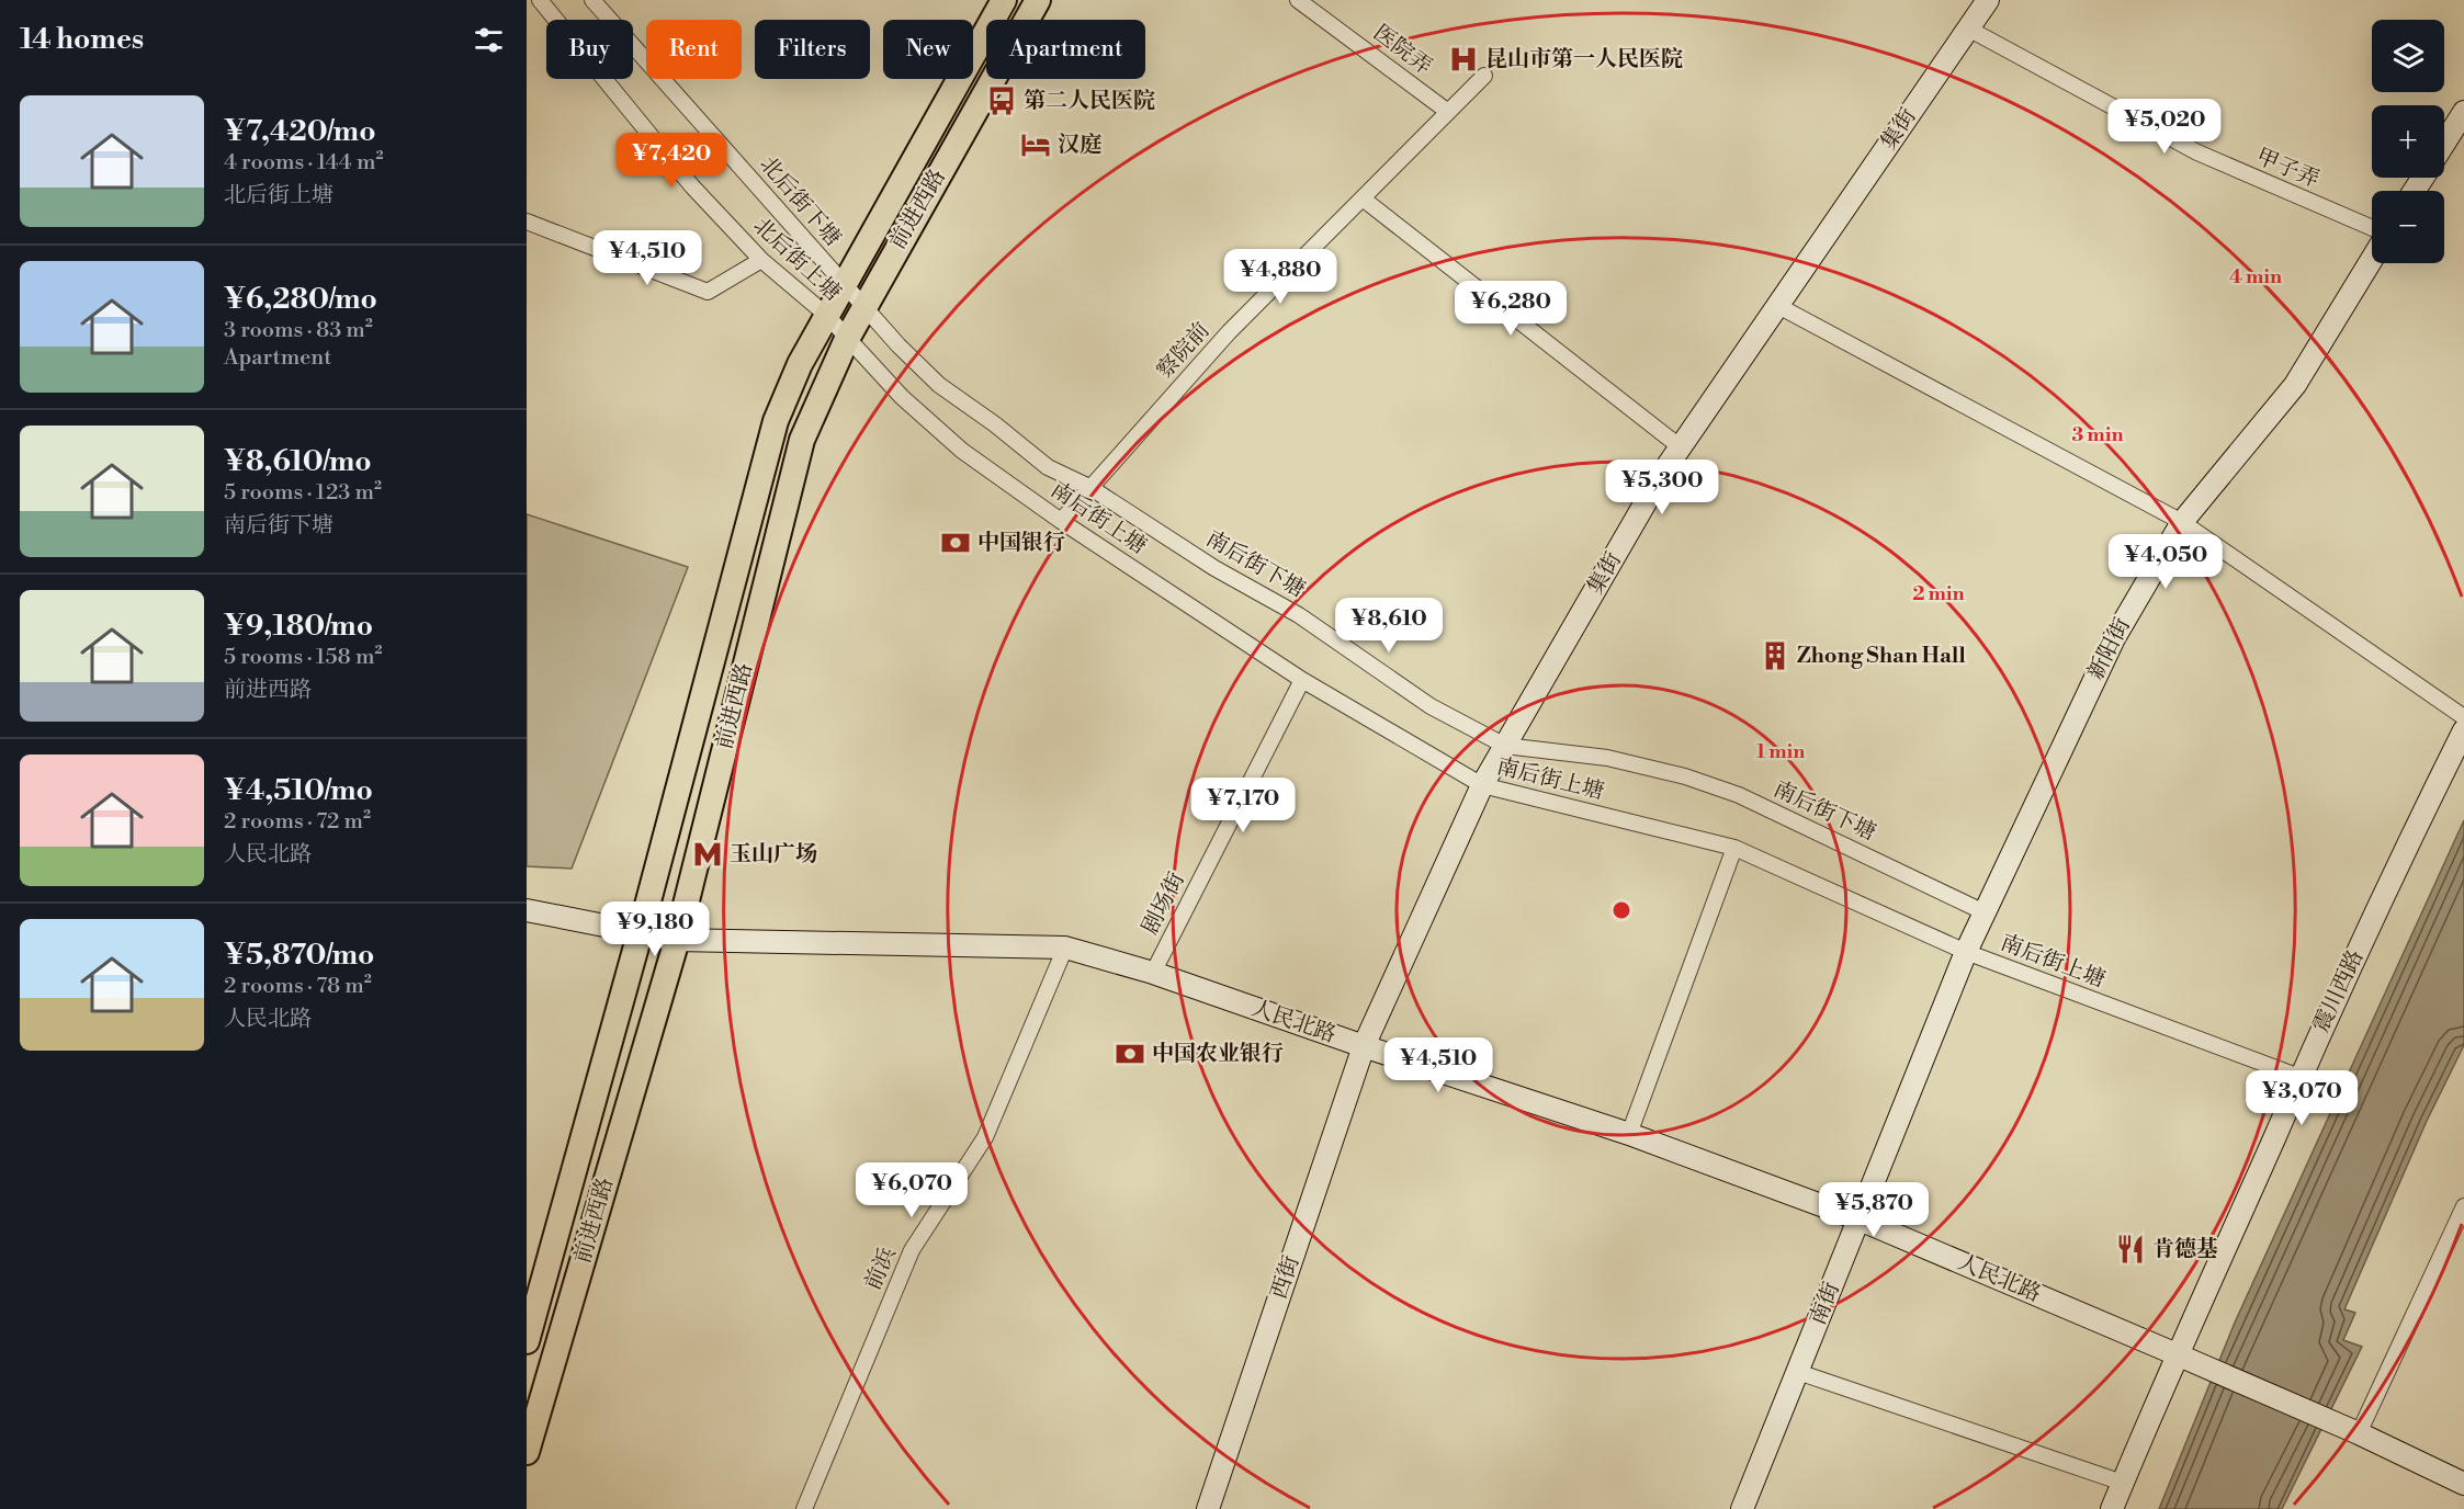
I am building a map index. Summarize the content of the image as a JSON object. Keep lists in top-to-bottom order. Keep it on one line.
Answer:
{"streets":{"main road":["前进西路"],"street":["医院弄","集街","甲子弄","北后街下塘","北后街上塘","察院前","南后街上塘","南后街下塘","新阳街","剧场街","震川西路","人民北路","前浜","西街","南街"]},"crossings":[["医院弄","察院前"],["集街","甲子弄"],["集街","南后街上塘"],["集街","南后街下塘"],["集街","人民北路"],["集街","西街"],["北后街下塘","前进西路"],["北后街下塘","南后街下塘"],["前进西路","北后街上塘"],["前进西路","南后街上塘"],["前进西路","南后街下塘"],["前进西路","人民北路"],["北后街上塘","南后街上塘"],["察院前","南后街上塘"],["察院前","南后街下塘"],["南后街上塘","新阳街"],["南后街上塘","剧场街"],["南后街上塘","震川西路"],["南后街上塘","南街"],["南后街下塘","新阳街"],["新阳街","南街"],["剧场街","人民北路"],["震川西路","人民北路"],["人民北路","前浜"],["人民北路","西街"],["人民北路","南街"]],"places":{"hospital":["昆山市第一人民医院"],"bus stop":["第二人民医院"],"hotel":["汉庭"],"bank":["中国银行","中国农业银行"],"building":["Zhong Shan Hall"],"metro station":["玉山广场"],"restaurant":["肯德基"]},"page":{"heading":"14 homes","map_buttons":["+","−"],"chip":["Buy","Rent","Filters","New","Apartment"],"list":[{"name":"¥7,420/mo","note":"4 rooms · 144 m² · 北后街上塘"},{"name":"¥6,280/mo","note":"3 rooms · 83 m² · Apartment"},{"name":"¥8,610/mo","note":"5 rooms · 123 m² · 南后街下塘"},{"name":"¥9,180/mo","note":"5 rooms · 158 m² · 前进西路"},{"name":"¥4,510/mo","note":"2 rooms · 72 m² · 人民北路"},{"name":"¥5,870/mo","note":"2 rooms · 78 m² · 人民北路"}],"price":["¥5,020","¥7,420","¥4,510","¥4,880","¥6,280","¥5,300","¥4,050","¥8,610","¥7,170","¥9,180","¥4,510","¥3,070","¥6,070","¥5,870"]},"rings":["4 min","3 min","2 min","1 min"]}
